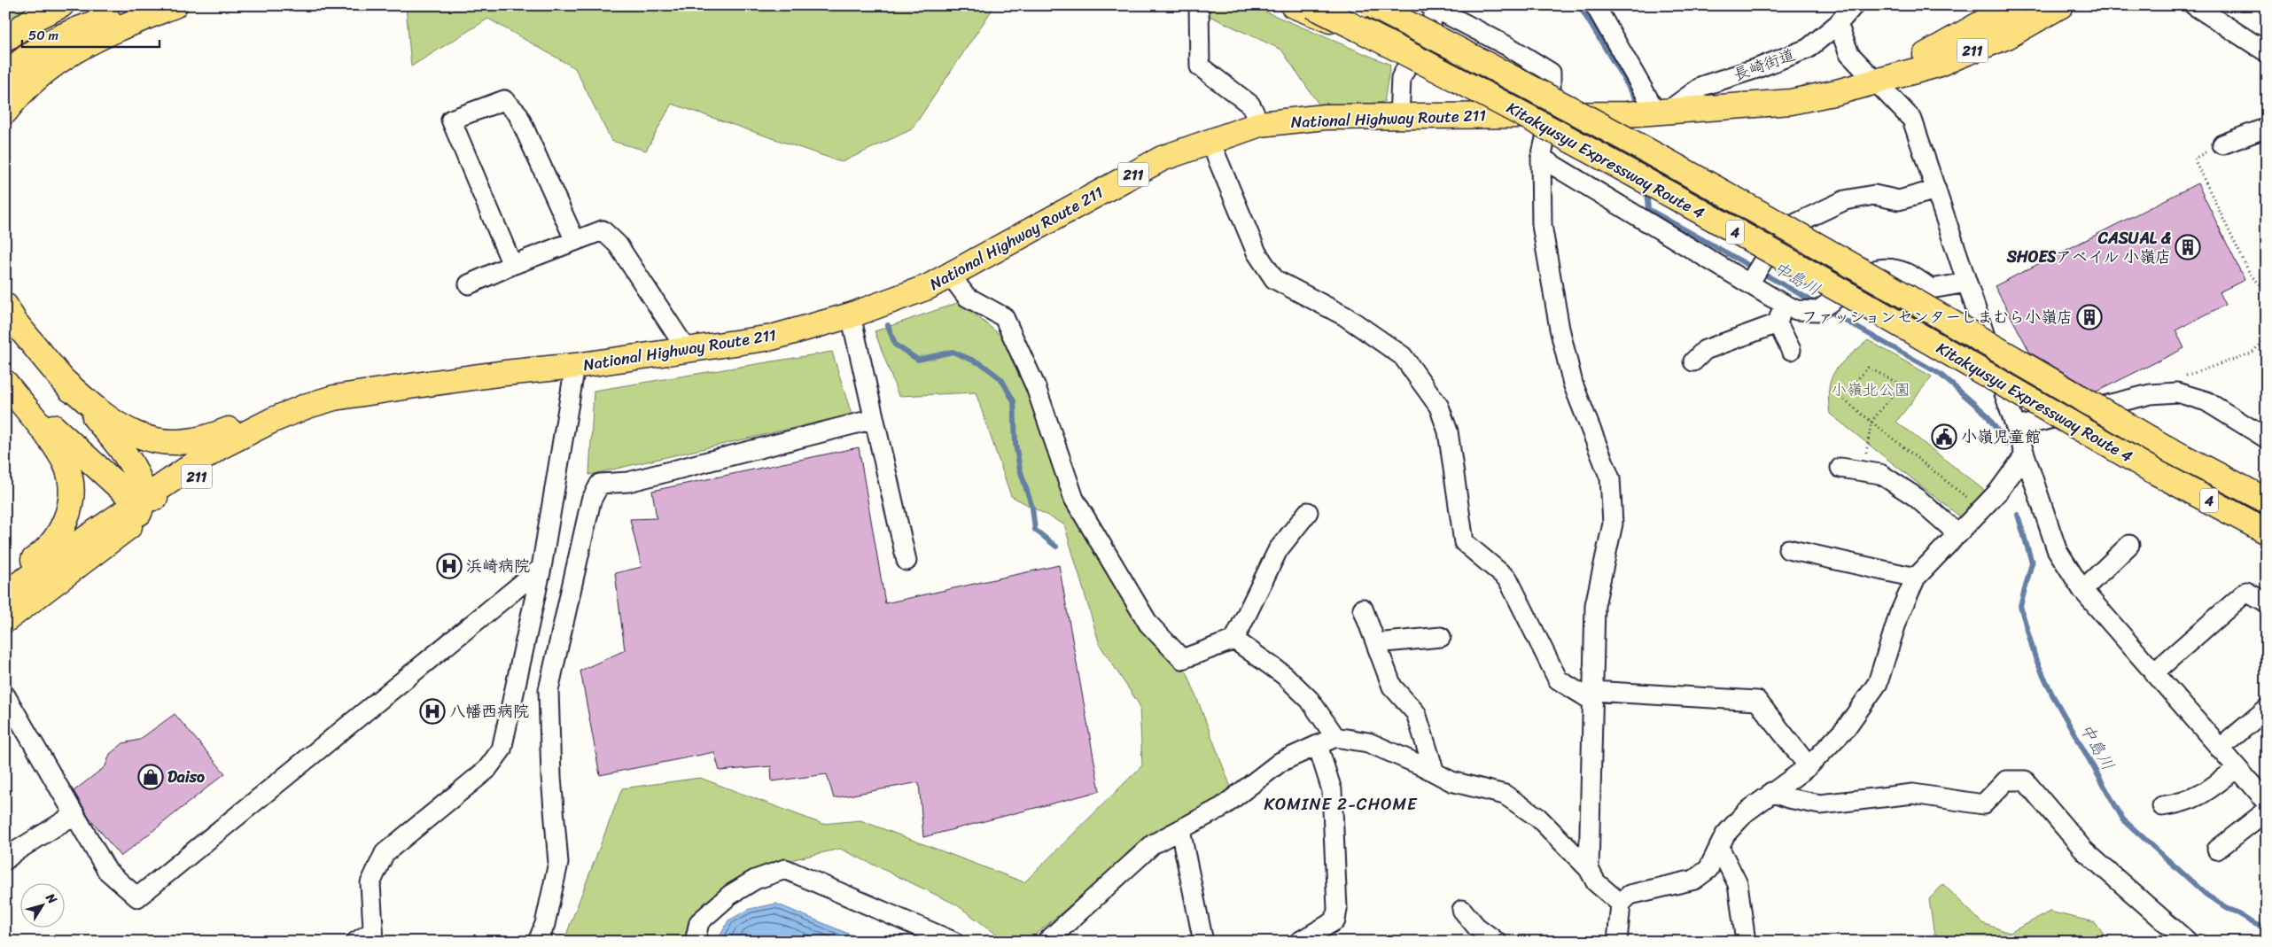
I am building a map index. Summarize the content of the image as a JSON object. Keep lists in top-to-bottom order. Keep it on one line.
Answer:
{"streets":{"highway":["211","National Highway Route 211","Kitakyusyu Expressway Route 4","4"],"street":["長崎街道"]},"crossings":[["長崎街道","National Highway Route 211"]],"districts":["KOMINE 2-CHOME"],"water":["中島川"],"parks":["小嶺北公園"],"places":{"building":["CASUAL & SHOESアベイル 小嶺店","ファッションセンターしまむら小嶺店"],"public building":["小嶺児童館"],"hospital":["浜崎病院","八幡西病院"],"shop":["Daiso"]},"scale_bar":"50 m","north":"top right"}
